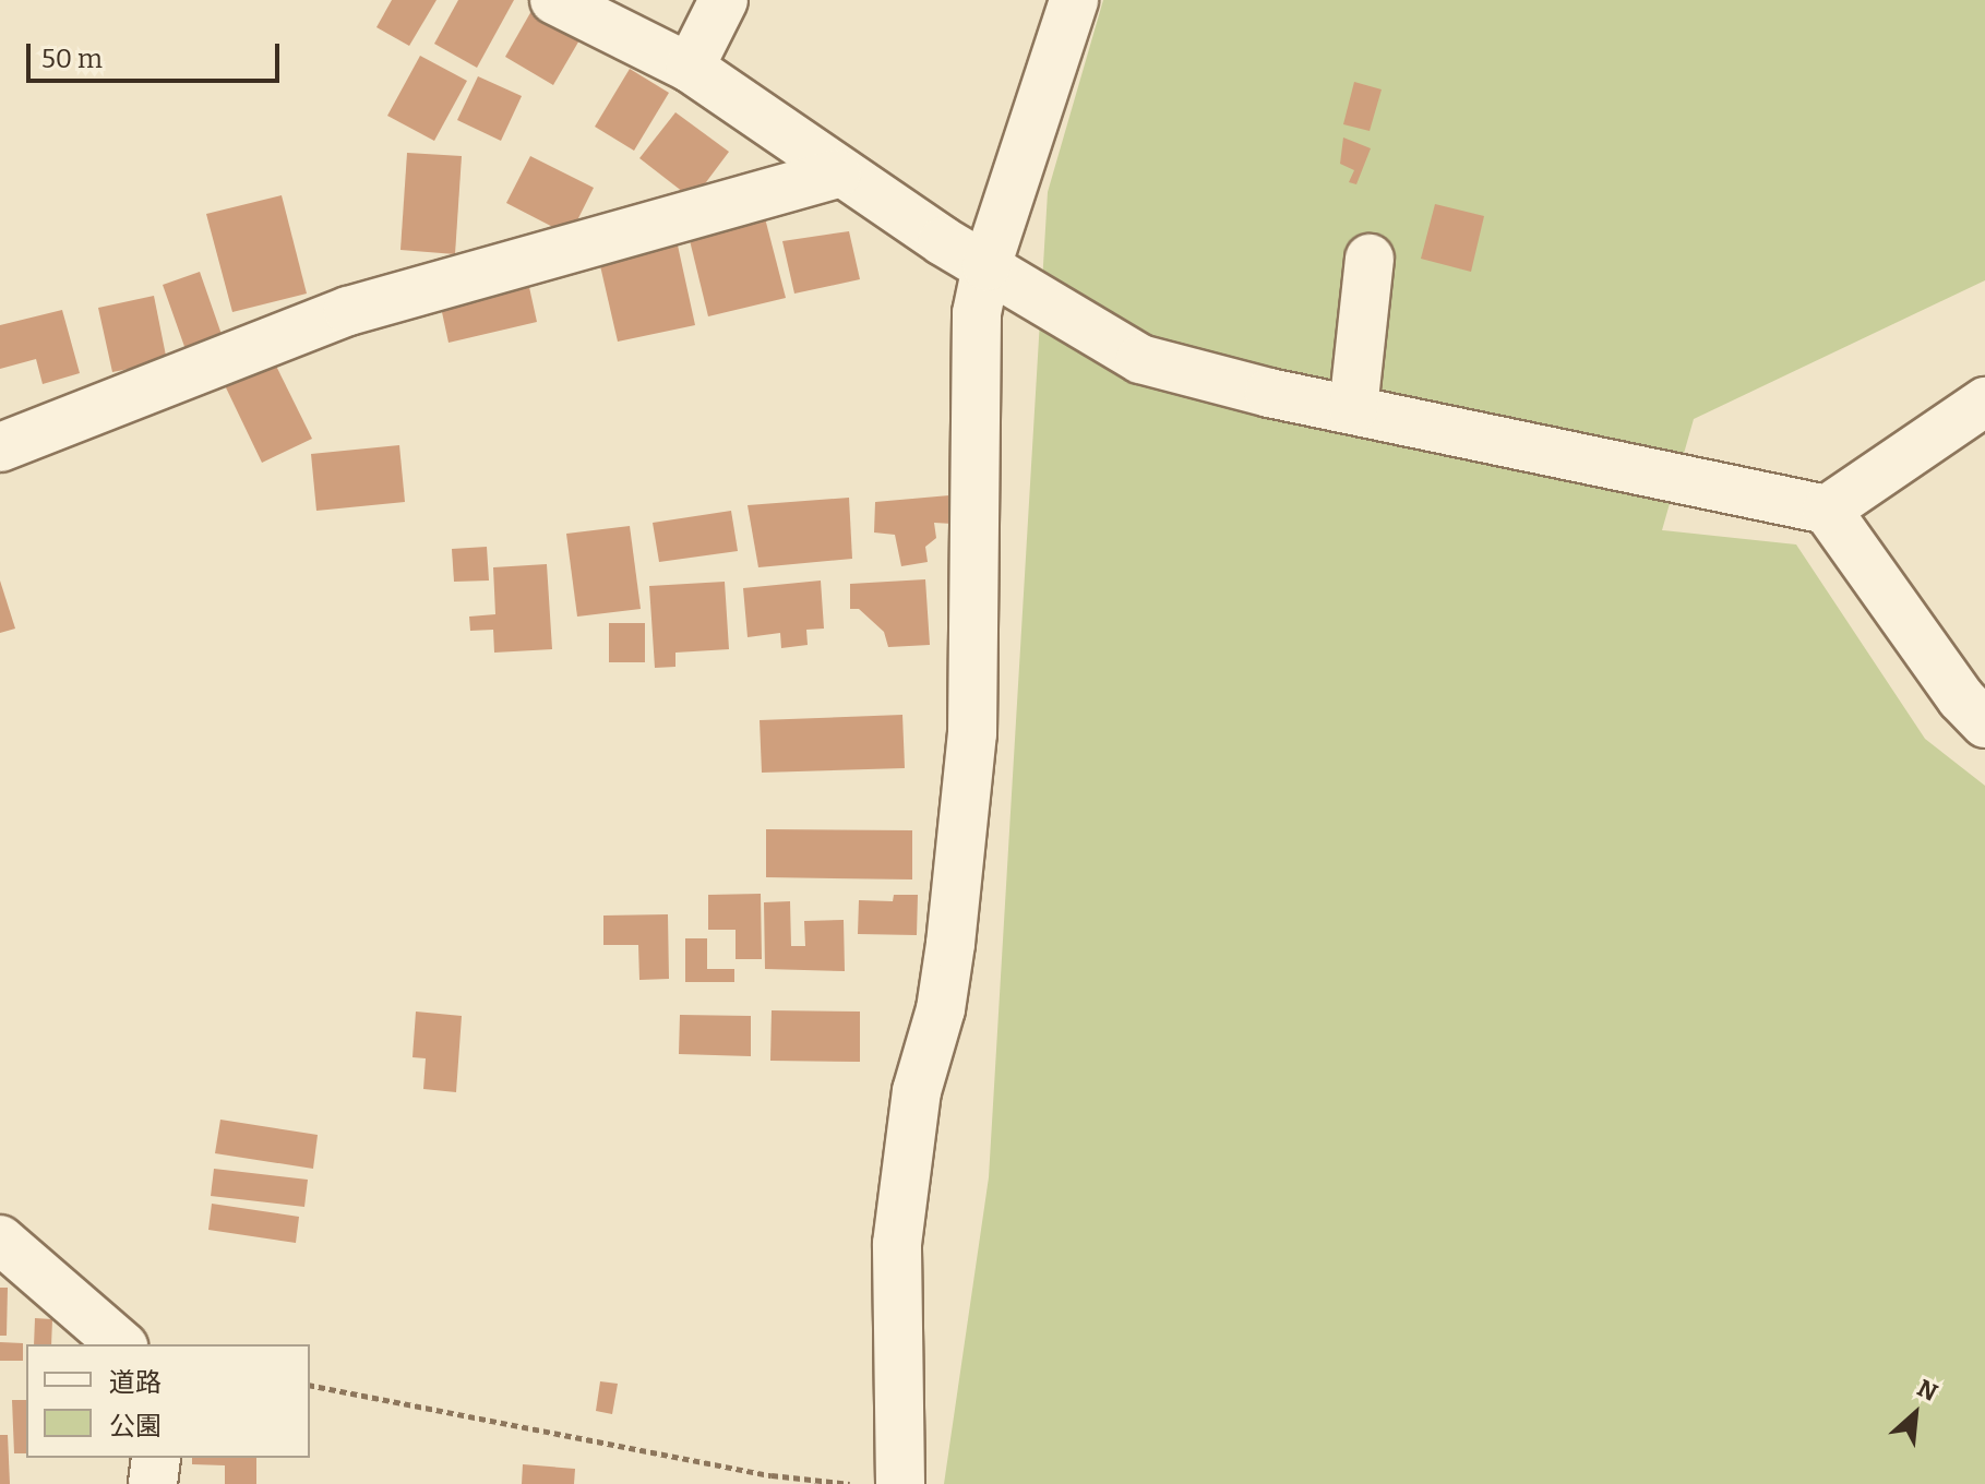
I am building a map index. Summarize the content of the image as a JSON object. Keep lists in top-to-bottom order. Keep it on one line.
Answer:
{"legend":["道路","公園"],"scale_bar":"50 m","north":"top right"}
